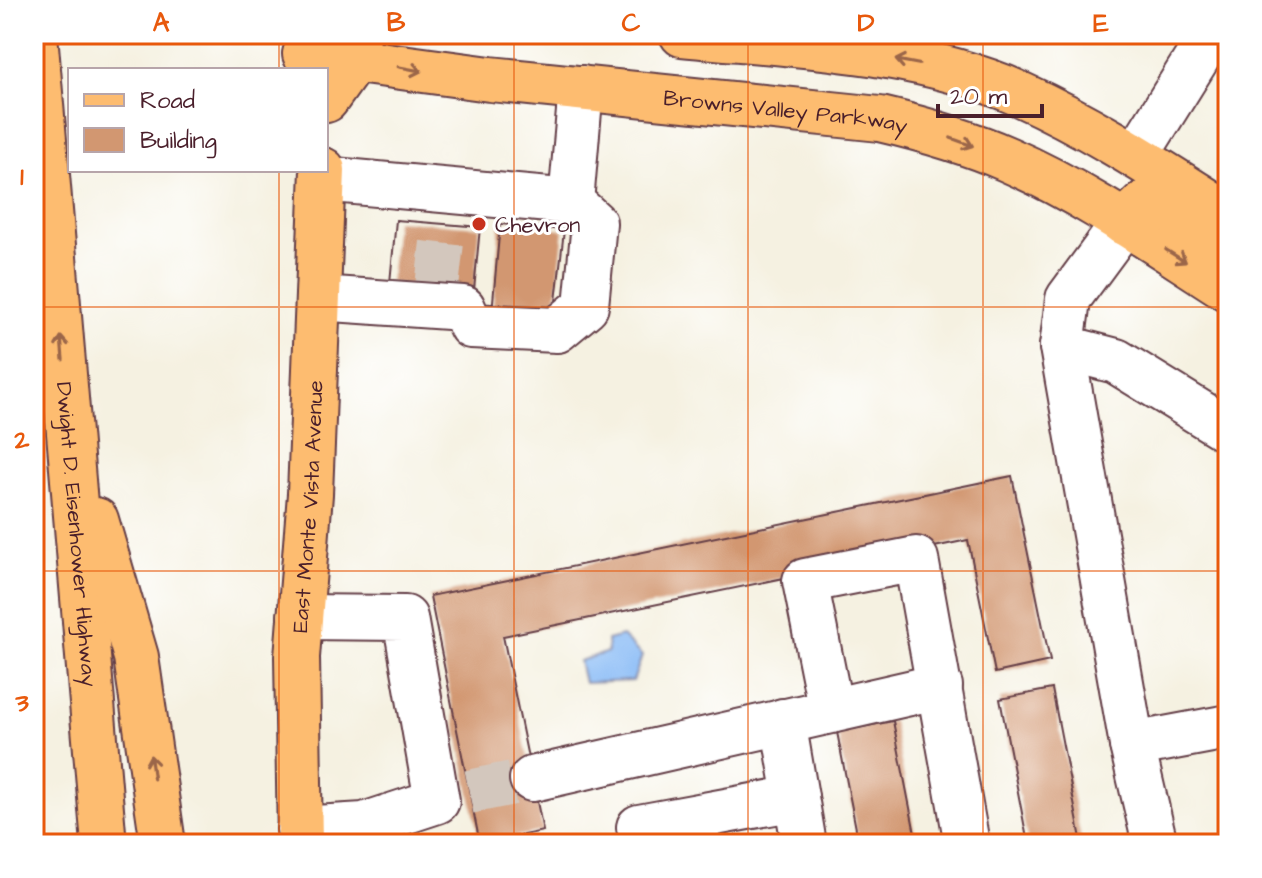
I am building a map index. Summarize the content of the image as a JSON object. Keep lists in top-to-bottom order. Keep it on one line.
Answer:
{"streets":{"main road":["Browns Valley Parkway","East Monte Vista Avenue","Dwight D. Eisenhower Highway"]},"one_way":["Dwight D. Eisenhower Highway"],"places":["Chevron"],"legend":["Road","Building"],"scale_bar":"20 m","grid":{"columns":["A","B","C","D","E"],"rows":["1","2","3"]}}
